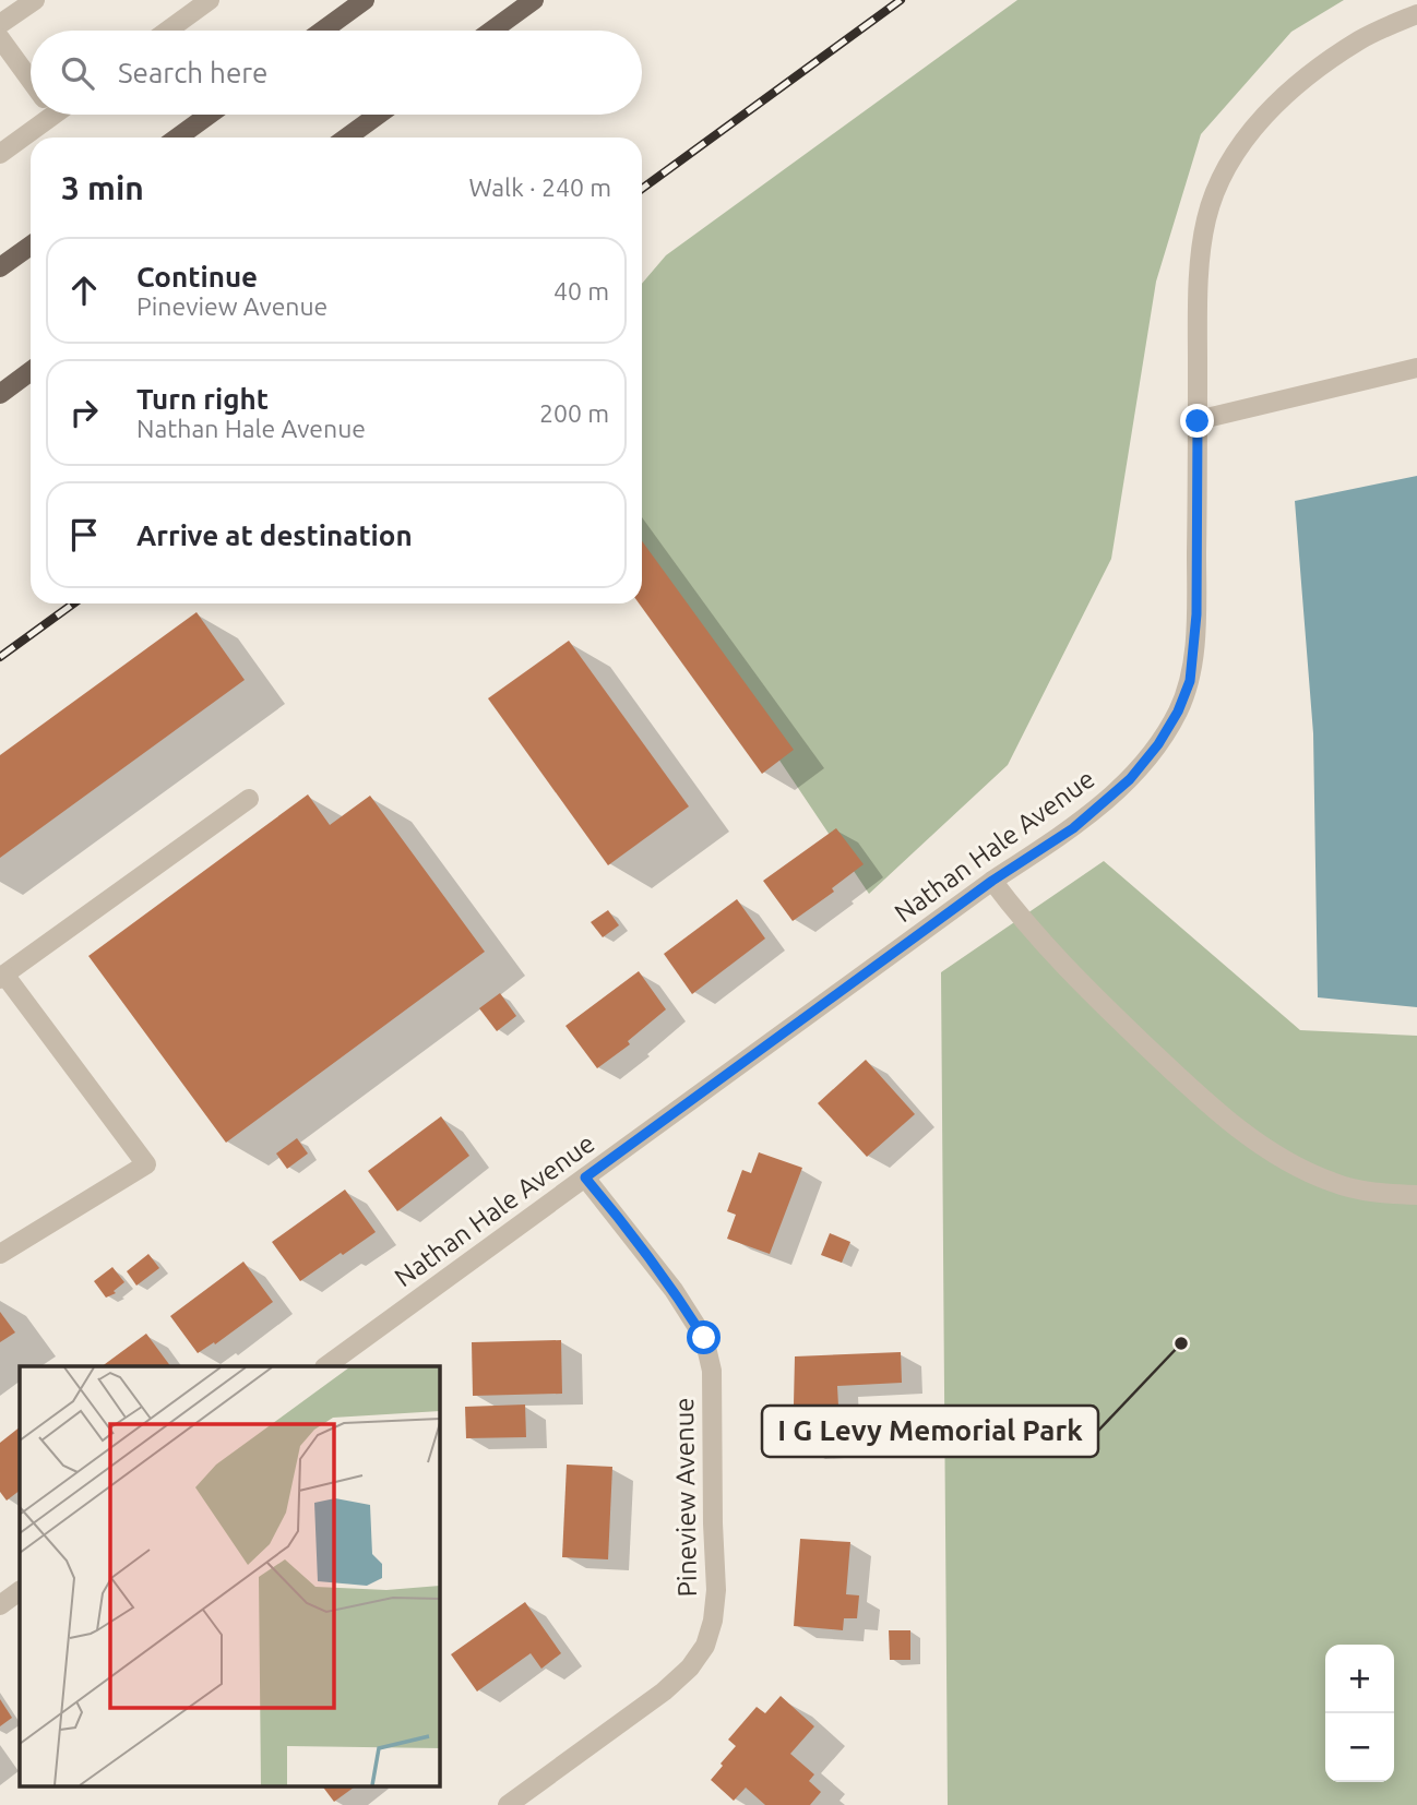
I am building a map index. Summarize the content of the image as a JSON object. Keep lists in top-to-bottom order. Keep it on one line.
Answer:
{"streets":{"street":["Nathan Hale Avenue","Pineview Avenue"]},"crossings":[["Nathan Hale Avenue","Pineview Avenue"]],"places":["I G Levy Memorial Park"],"page":{"search":"Search here","heading":["3 min","Walk · 240 m"],"list":[["Continue","Pineview Avenue","40 m"],["Turn right","Nathan Hale Avenue","200 m"],"Arrive at destination"],"map_buttons":["+","−"]}}
